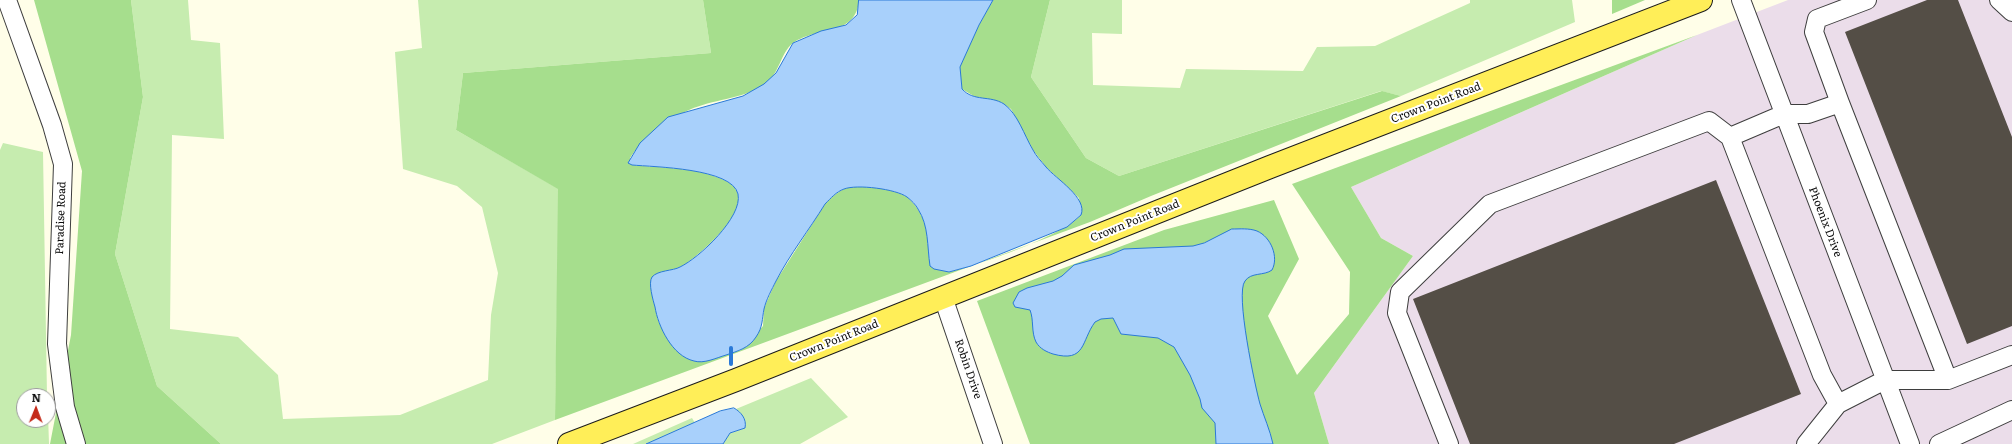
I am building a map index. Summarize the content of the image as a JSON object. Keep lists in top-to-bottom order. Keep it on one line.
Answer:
{"streets":{"main road":["Crown Point Road"],"street":["Paradise Road","Phoenix Drive","Robin Drive"]},"crossings":[["Crown Point Road","Robin Drive"]],"north":"top"}
